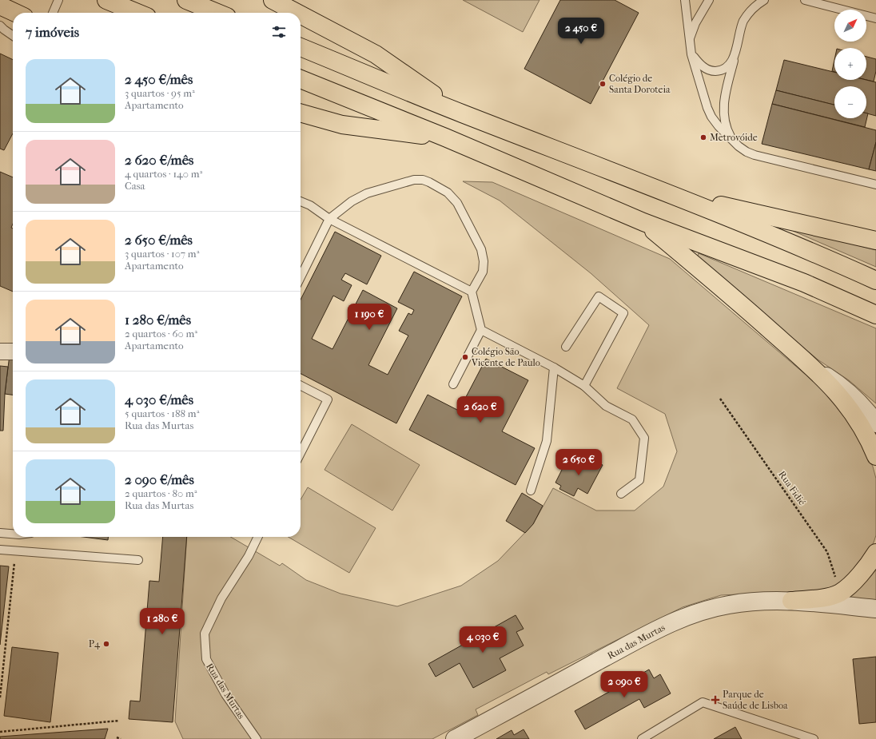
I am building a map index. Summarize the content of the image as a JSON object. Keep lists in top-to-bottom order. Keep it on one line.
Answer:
{"streets":{"street":["Rua das Murtas"],"path":["Rua Fidié"]},"places":{"other":["Colégio de Santa Doroteia","Metrovóide","Colégio São Vicente de Paulo","P4"],"health":["Parque de Saúde de Lisboa"]},"north":"top right","page":{"map_buttons":["+","−"],"heading":"7 imóveis","price":["2 450 €","1 190 €","2 620 €","2 650 €","1 280 €","4 030 €","2 090 €"],"list":[{"name":"2 450 €/mês","note":"3 quartos · 95 m² · Apartamento"},{"name":"2 620 €/mês","note":"4 quartos · 140 m² · Casa"},{"name":"2 650 €/mês","note":"3 quartos · 107 m² · Apartamento"},{"name":"1 280 €/mês","note":"2 quartos · 60 m² · Apartamento"},{"name":"4 030 €/mês","note":"5 quartos · 188 m² · Rua das Murtas"},{"name":"2 090 €/mês","note":"2 quartos · 80 m² · Rua das Murtas"}]}}
